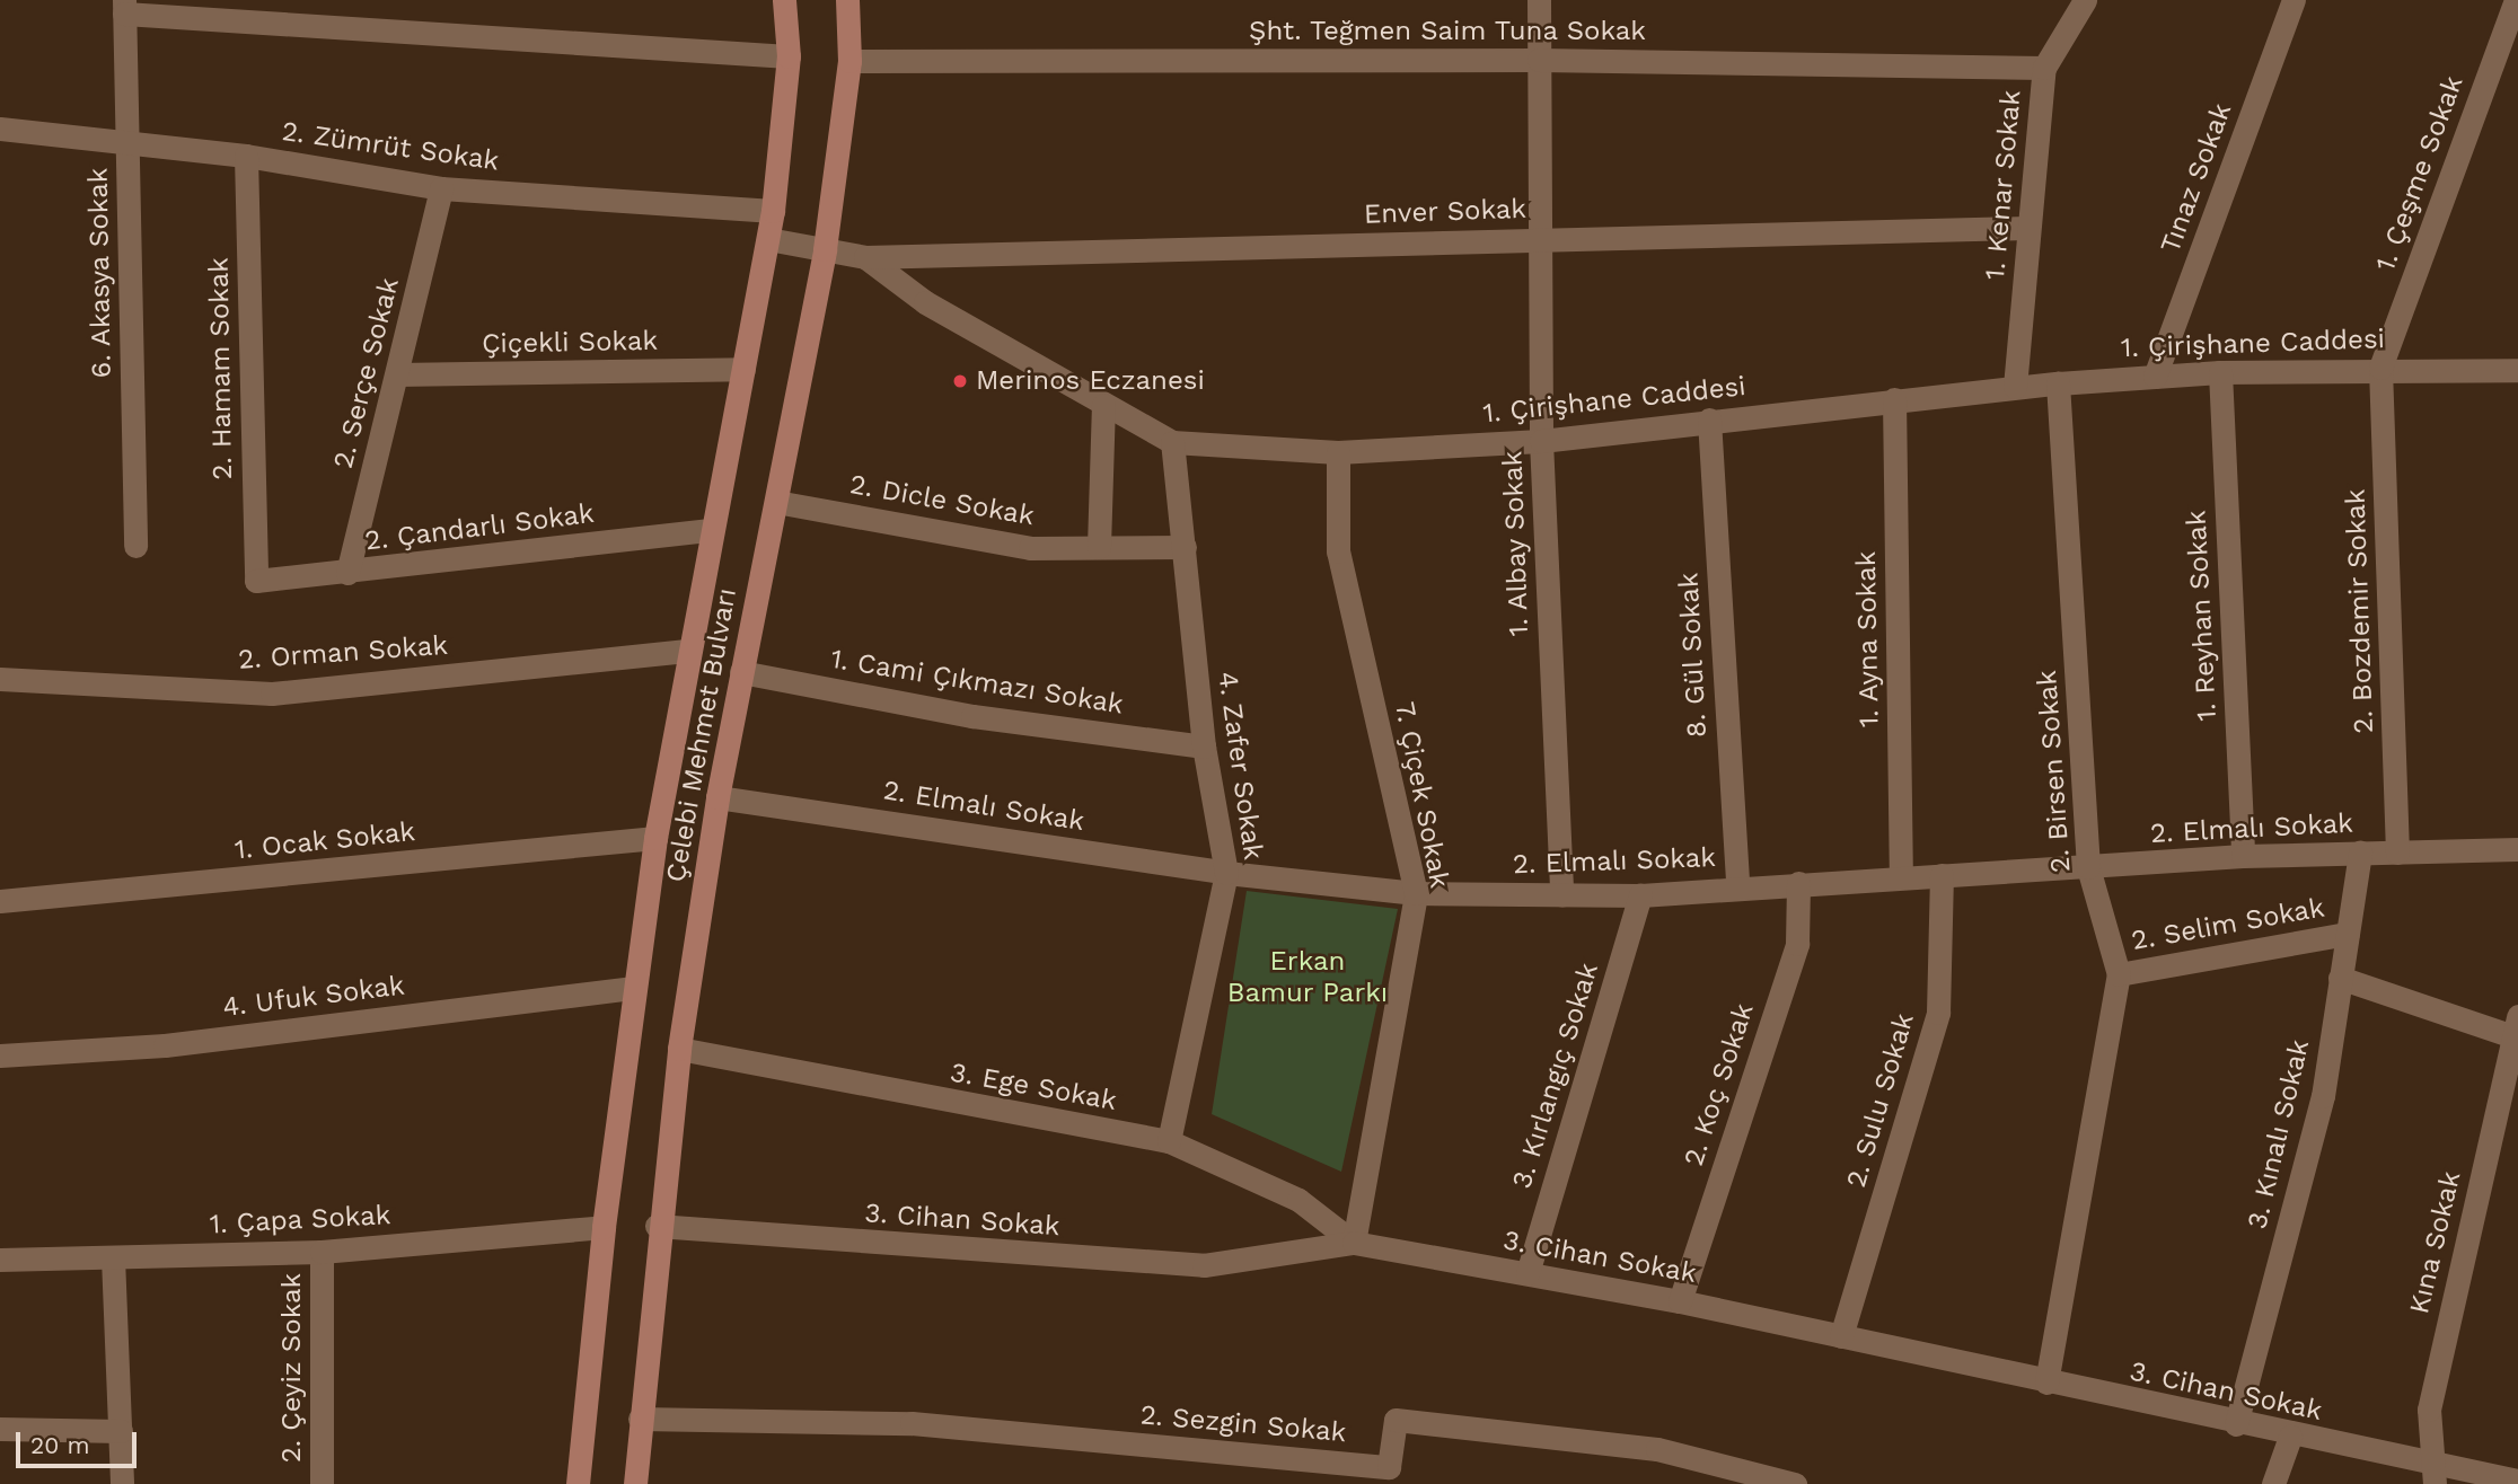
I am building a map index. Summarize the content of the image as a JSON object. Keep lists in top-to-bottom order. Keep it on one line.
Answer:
{"streets":{"main road":["Çelebi Mehmet Bulvarı"],"street":["Şht. Teğmen Saim Tuna Sokak","2. Zümrüt Sokak","1. Çeşme Sokak","Tınaz Sokak","1. Kenar Sokak","Enver Sokak","6. Akasya Sokak","Çiçekli Sokak","1. Çirişhane Caddesi","2. Hamam Sokak","2. Serçe Sokak","2. Dicle Sokak","2. Çandarlı Sokak","1. Albay Sokak","2. Bozdemir Sokak","1. Reyhan Sokak","1. Ayna Sokak","2. Orman Sokak","8. Gül Sokak","1. Cami Çıkmazı Sokak","4. Zafer Sokak","2. Birsen Sokak","7. Çiçek Sokak","2. Elmalı Sokak","1. Ocak Sokak","2. Selim Sokak","4. Ufuk Sokak","3. Kırlangıç Sokak","2. Koç Sokak","3. Ege Sokak","2. Sulu Sokak","3. Kınalı Sokak","1. Çapa Sokak","3. Cihan Sokak","Kına Sokak","2. Çeyiz Sokak","2. Sezgin Sokak"]},"crossings":[["Şht. Teğmen Saim Tuna Sokak","1. Kenar Sokak"],["Şht. Teğmen Saim Tuna Sokak","1. Albay Sokak"],["Şht. Teğmen Saim Tuna Sokak","Çelebi Mehmet Bulvarı"],["2. Zümrüt Sokak","6. Akasya Sokak"],["2. Zümrüt Sokak","2. Hamam Sokak"],["2. Zümrüt Sokak","2. Serçe Sokak"],["2. Zümrüt Sokak","Çelebi Mehmet Bulvarı"],["1. Çeşme Sokak","1. Çirişhane Caddesi"],["1. Çeşme Sokak","2. Bozdemir Sokak"],["Tınaz Sokak","1. Çirişhane Caddesi"],["1. Kenar Sokak","Enver Sokak"],["1. Kenar Sokak","1. Çirişhane Caddesi"],["Enver Sokak","1. Çirişhane Caddesi"],["Enver Sokak","1. Albay Sokak"],["Çiçekli Sokak","2. Serçe Sokak"],["Çiçekli Sokak","Çelebi Mehmet Bulvarı"],["1. Çirişhane Caddesi","1. Albay Sokak"],["1. Çirişhane Caddesi","2. Bozdemir Sokak"],["1. Çirişhane Caddesi","1. Reyhan Sokak"],["1. Çirişhane Caddesi","1. Ayna Sokak"],["1. Çirişhane Caddesi","8. Gül Sokak"],["1. Çirişhane Caddesi","Çelebi Mehmet Bulvarı"],["1. Çirişhane Caddesi","4. Zafer Sokak"],["1. Çirişhane Caddesi","2. Birsen Sokak"],["1. Çirişhane Caddesi","7. Çiçek Sokak"],["2. Hamam Sokak","2. Çandarlı Sokak"],["2. Serçe Sokak","2. Çandarlı Sokak"],["2. Dicle Sokak","Çelebi Mehmet Bulvarı"],["2. Dicle Sokak","4. Zafer Sokak"],["2. Çandarlı Sokak","Çelebi Mehmet Bulvarı"],["1. Albay Sokak","2. Elmalı Sokak"],["2. Bozdemir Sokak","2. Elmalı Sokak"],["1. Reyhan Sokak","2. Elmalı Sokak"],["1. Ayna Sokak","2. Elmalı Sokak"],["2. Orman Sokak","Çelebi Mehmet Bulvarı"],["8. Gül Sokak","2. Elmalı Sokak"],["1. Cami Çıkmazı Sokak","Çelebi Mehmet Bulvarı"],["1. Cami Çıkmazı Sokak","4. Zafer Sokak"],["Çelebi Mehmet Bulvarı","2. Elmalı Sokak"],["Çelebi Mehmet Bulvarı","1. Ocak Sokak"],["Çelebi Mehmet Bulvarı","4. Ufuk Sokak"],["Çelebi Mehmet Bulvarı","3. Ege Sokak"],["Çelebi Mehmet Bulvarı","1. Çapa Sokak"],["Çelebi Mehmet Bulvarı","3. Cihan Sokak"],["Çelebi Mehmet Bulvarı","2. Sezgin Sokak"],["4. Zafer Sokak","2. Elmalı Sokak"],["4. Zafer Sokak","3. Ege Sokak"],["2. Birsen Sokak","2. Elmalı Sokak"],["2. Birsen Sokak","2. Selim Sokak"],["2. Birsen Sokak","3. Cihan Sokak"],["7. Çiçek Sokak","2. Elmalı Sokak"],["7. Çiçek Sokak","3. Ege Sokak"],["7. Çiçek Sokak","3. Cihan Sokak"],["2. Elmalı Sokak","3. Kırlangıç Sokak"],["2. Elmalı Sokak","2. Koç Sokak"],["2. Elmalı Sokak","2. Sulu Sokak"],["2. Elmalı Sokak","3. Kınalı Sokak"],["2. Selim Sokak","3. Kınalı Sokak"],["3. Kırlangıç Sokak","3. Cihan Sokak"],["2. Koç Sokak","3. Cihan Sokak"],["3. Ege Sokak","3. Cihan Sokak"],["2. Sulu Sokak","3. Cihan Sokak"],["3. Kınalı Sokak","3. Cihan Sokak"],["1. Çapa Sokak","2. Çeyiz Sokak"],["3. Cihan Sokak","Kına Sokak"]],"parks":["Erkan Bamur Parkı"],"places":["Merinos Eczanesi"],"scale_bar":"20 m"}
